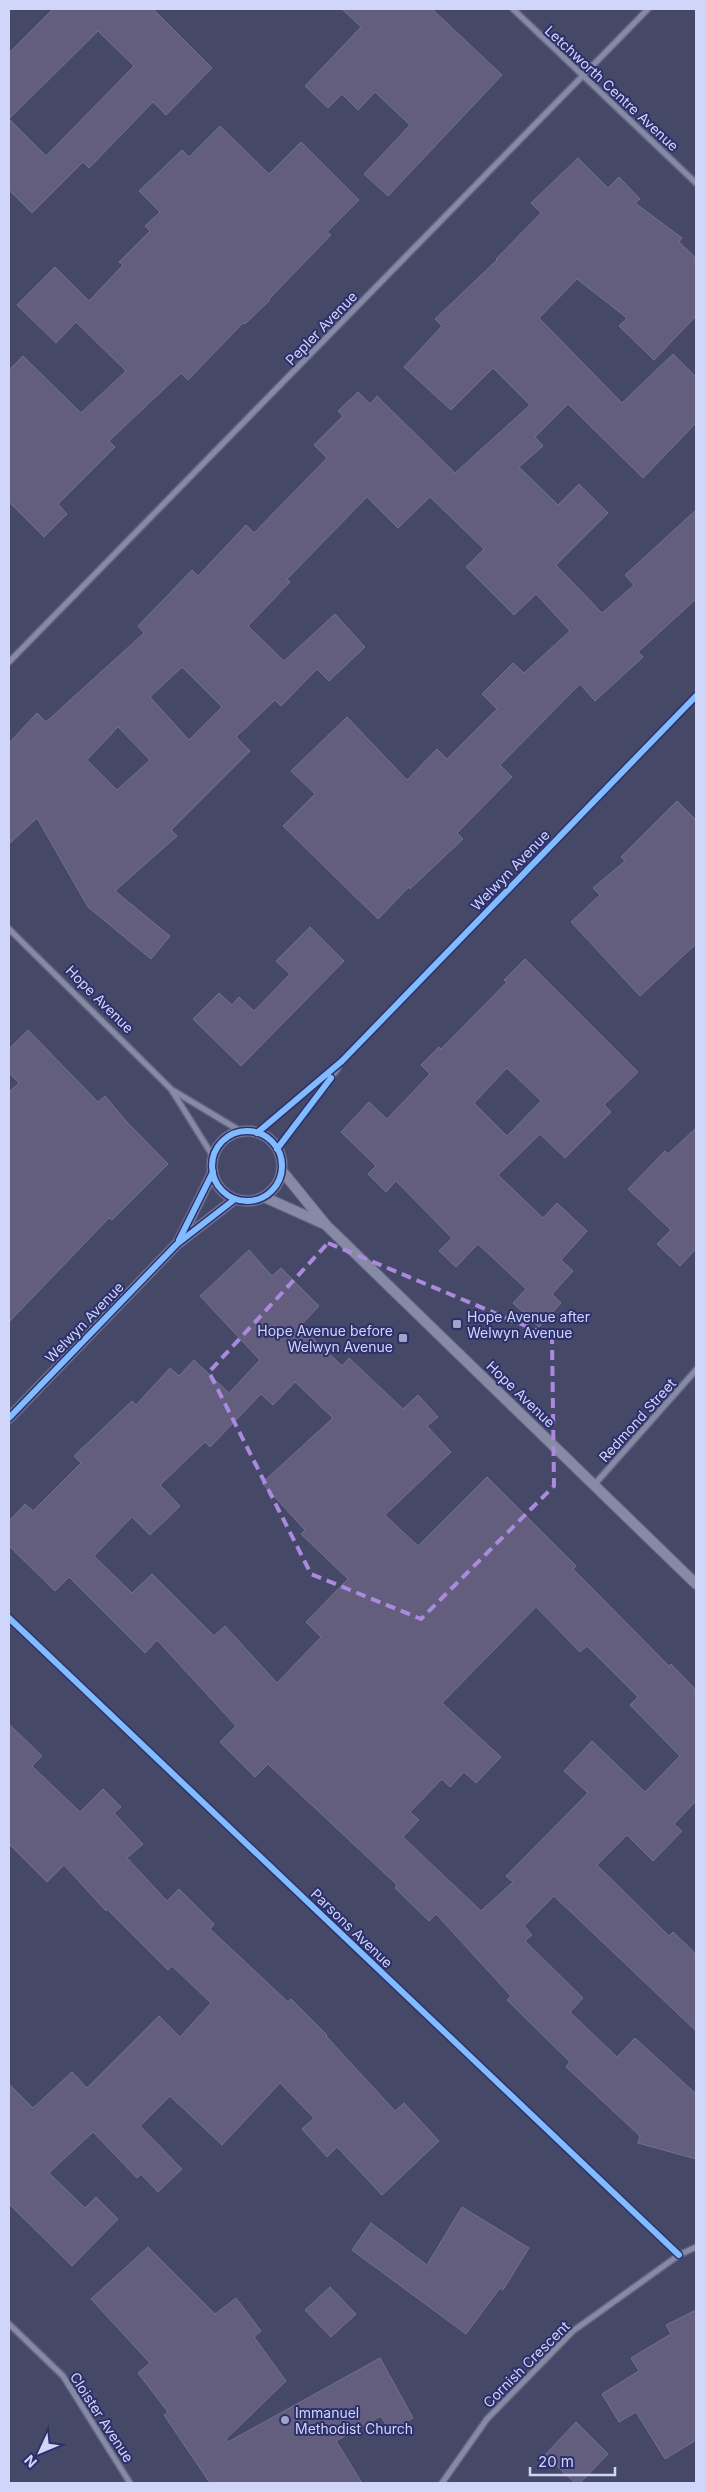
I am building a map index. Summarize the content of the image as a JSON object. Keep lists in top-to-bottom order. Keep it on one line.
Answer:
{"streets":{"street":["Letchworth Centre Avenue","Pepler Avenue","Welwyn Avenue","Hope Avenue","Redmond Street","Parsons Avenue","Cornish Crescent","Cloister Avenue"]},"crossings":[["Letchworth Centre Avenue","Pepler Avenue"],["Welwyn Avenue","Hope Avenue"],["Hope Avenue","Redmond Street"],["Parsons Avenue","Cornish Crescent"]],"places":{"transit":["Hope Avenue after Welwyn Avenue","Hope Avenue before Welwyn Avenue"],"other":["Immanuel Methodist Church"]},"scale_bar":"20 m","north":"bottom left"}
